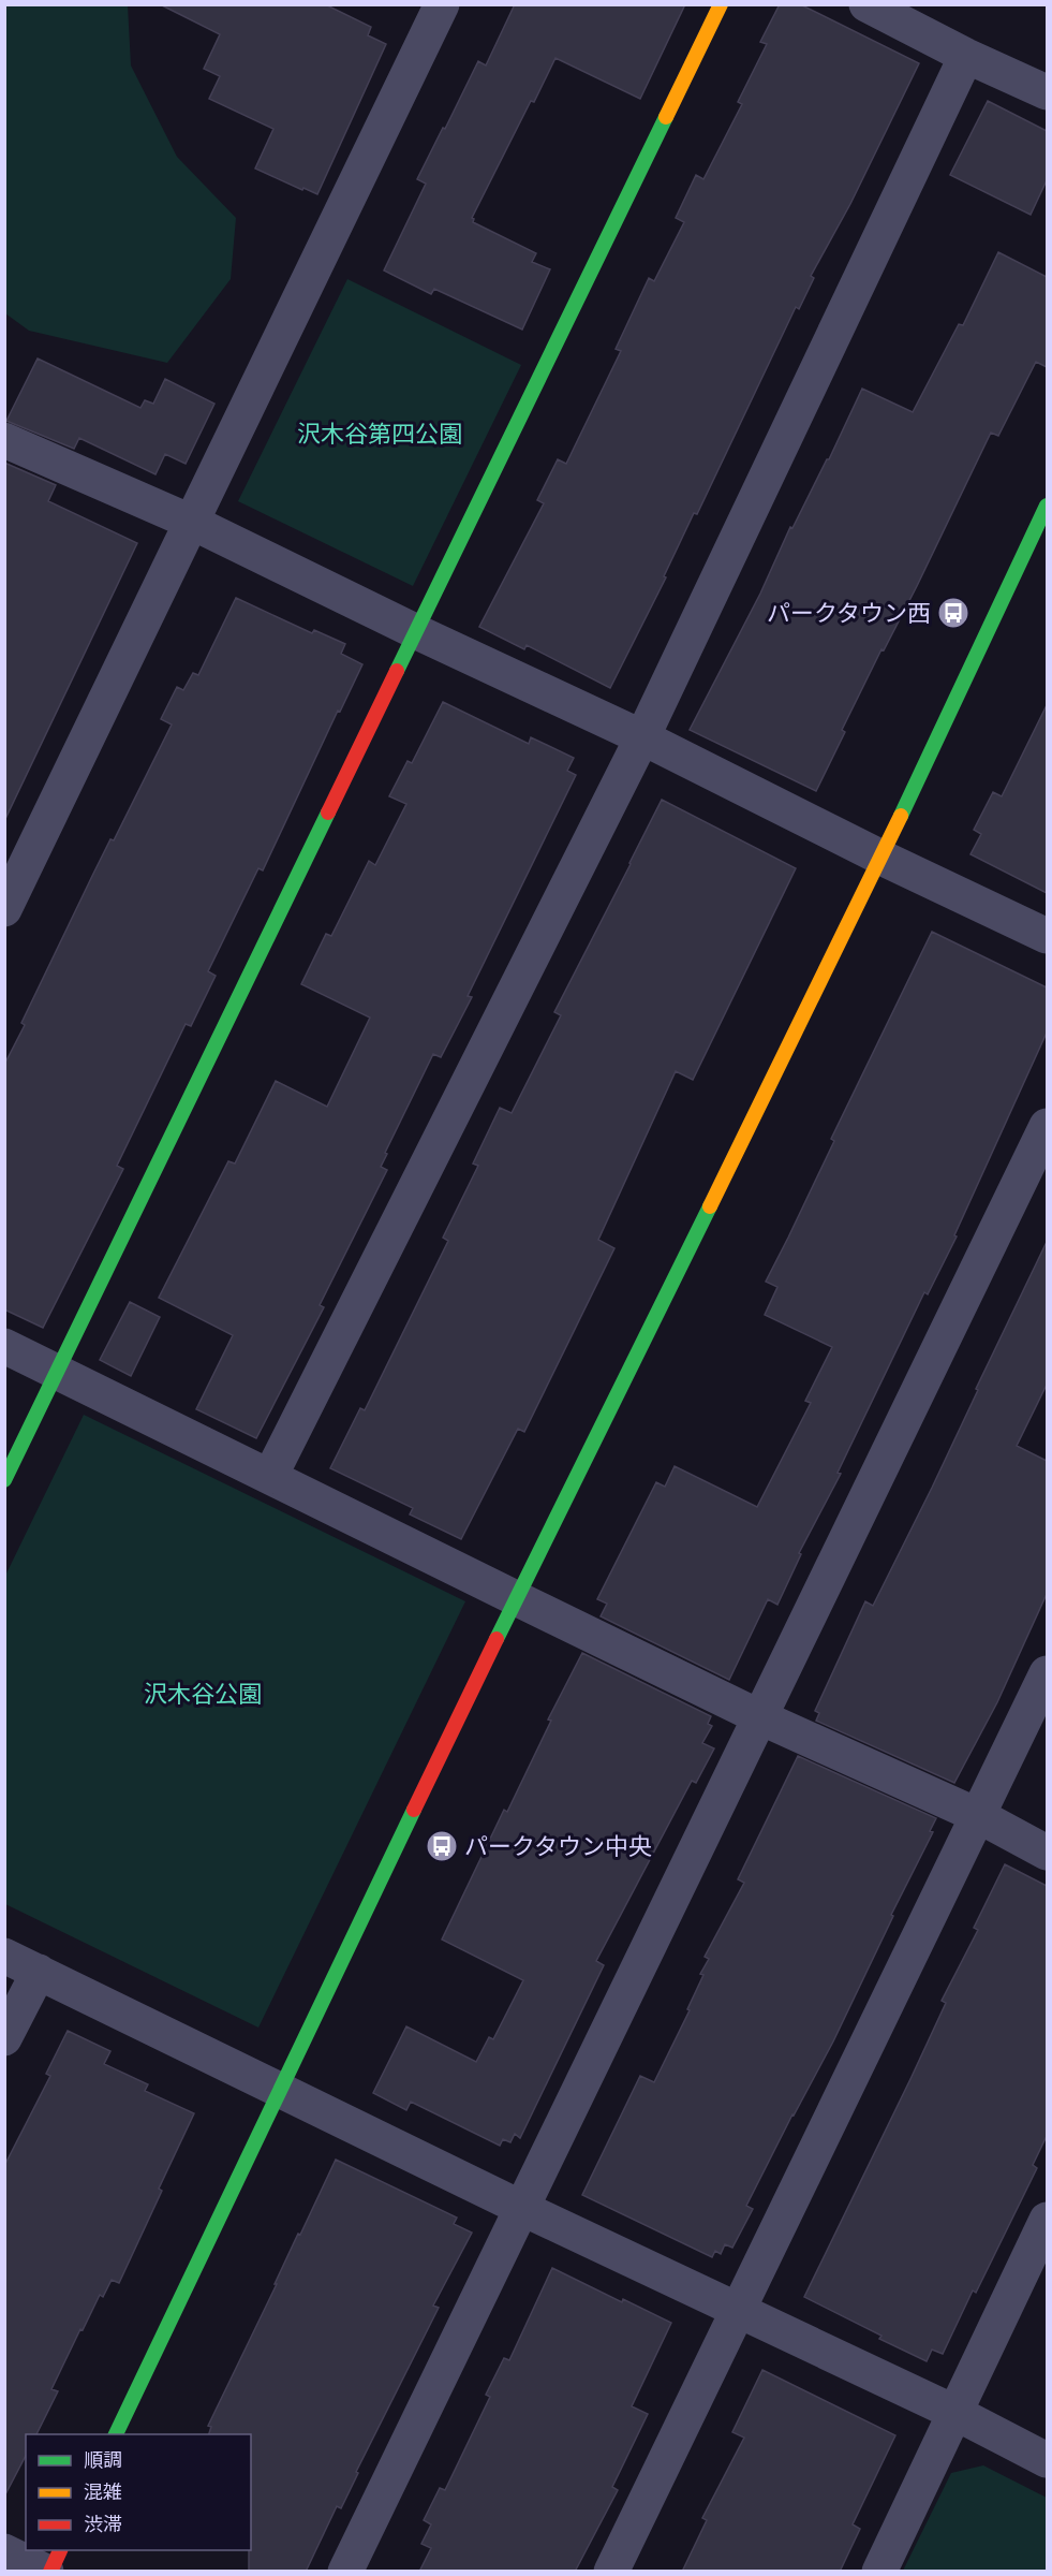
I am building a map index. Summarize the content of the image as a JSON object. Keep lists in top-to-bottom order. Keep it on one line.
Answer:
{"parks":["沢木谷第四公園","沢木谷公園"],"places":{"bus stop":["パークタウン西","パークタウン中央"]},"legend":["順調","混雑","渋滞"]}
